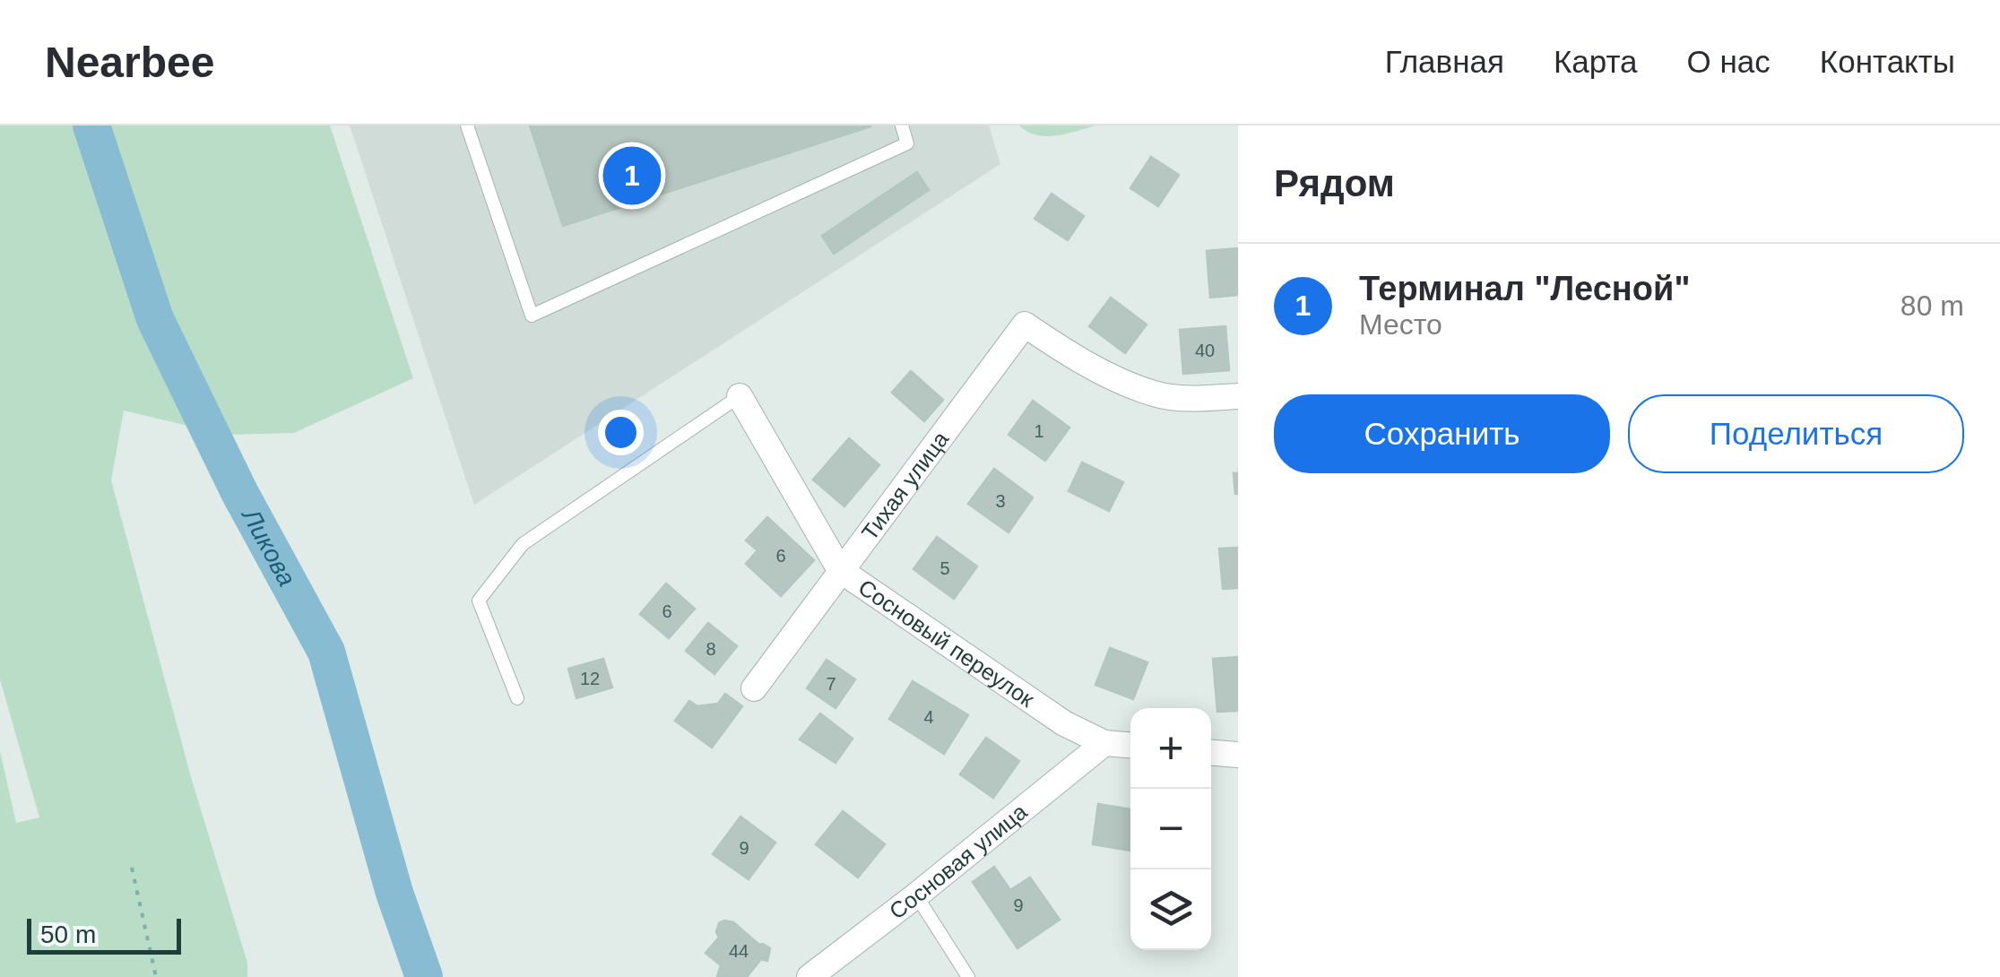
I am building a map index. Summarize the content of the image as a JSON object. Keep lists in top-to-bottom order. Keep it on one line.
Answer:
{"streets":{"street":["Тихая улица","Сосновый переулок","Сосновая улица"]},"crossings":[["Тихая улица","Сосновый переулок"],["Сосновый переулок","Сосновая улица"]],"water":["Ликова"],"house_numbers":["40","1","3","6","5","6","8","12","7","4","9","9","44"],"scale_bar":"50 m","page":{"header":"Nearbee","nav":["Главная","Карта","О нас","Контакты"],"heading":"Рядом","pins":"1","list":[{"mark":"1","name":"Терминал \"Лесной\"","note":"Место","value":"80 m"}],"buttons":["Сохранить","Поделиться"],"map_buttons":["+","−"],"scale":"50 m"}}
